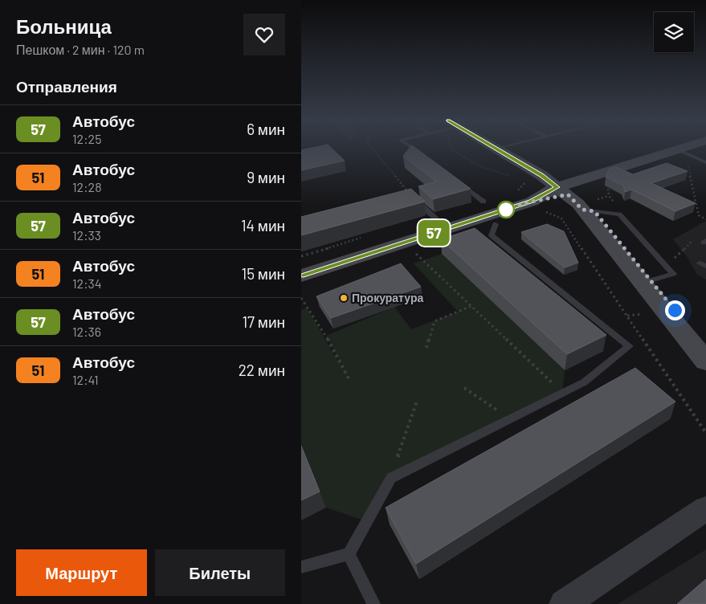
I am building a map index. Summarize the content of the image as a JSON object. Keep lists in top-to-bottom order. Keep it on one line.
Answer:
{"places":["Прокуратура"],"lines":["bus line 57"],"page":{"heading":[["Больница","Пешком · 2 мин · 120 m"],"Отправления"],"on_map":"57","list":[{"mark":"57","name":"Автобус","note":"12:25","value":"6 мин"},{"mark":"51","name":"Автобус","note":"12:28","value":"9 мин"},{"mark":"57","name":"Автобус","note":"12:33","value":"14 мин"},{"mark":"51","name":"Автобус","note":"12:34","value":"15 мин"},{"mark":"57","name":"Автобус","note":"12:36","value":"17 мин"},{"mark":"51","name":"Автобус","note":"12:41","value":"22 мин"}],"buttons":["Маршрут","Билеты"]}}
